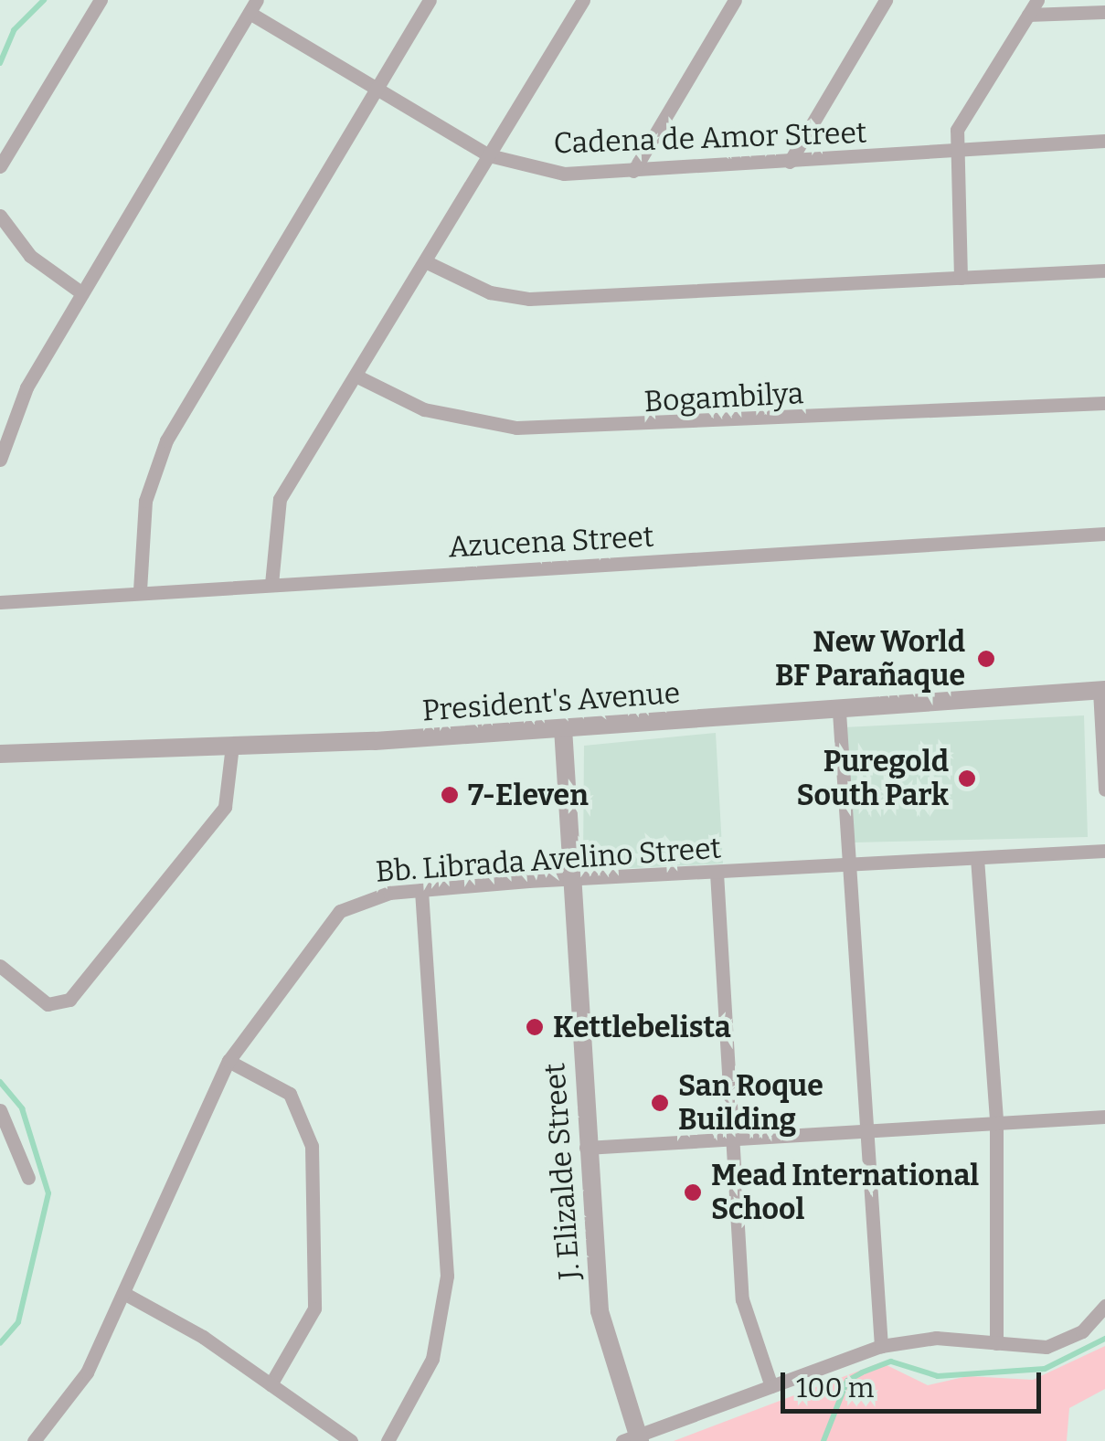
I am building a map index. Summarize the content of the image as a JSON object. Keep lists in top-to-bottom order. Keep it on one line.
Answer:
{"streets":{"street":["Cadena de Amor Street","Bogambilya","Azucena Street","President's Avenue","Bb. Librada Avelino Street","J. Elizalde Street"]},"crossings":[["President's Avenue","J. Elizalde Street"],["Bb. Librada Avelino Street","J. Elizalde Street"]],"places":["New World BF Parañaque","Puregold South Park","7-Eleven","Kettlebelista","San Roque Building","Mead International School"],"scale_bar":"100 m"}
